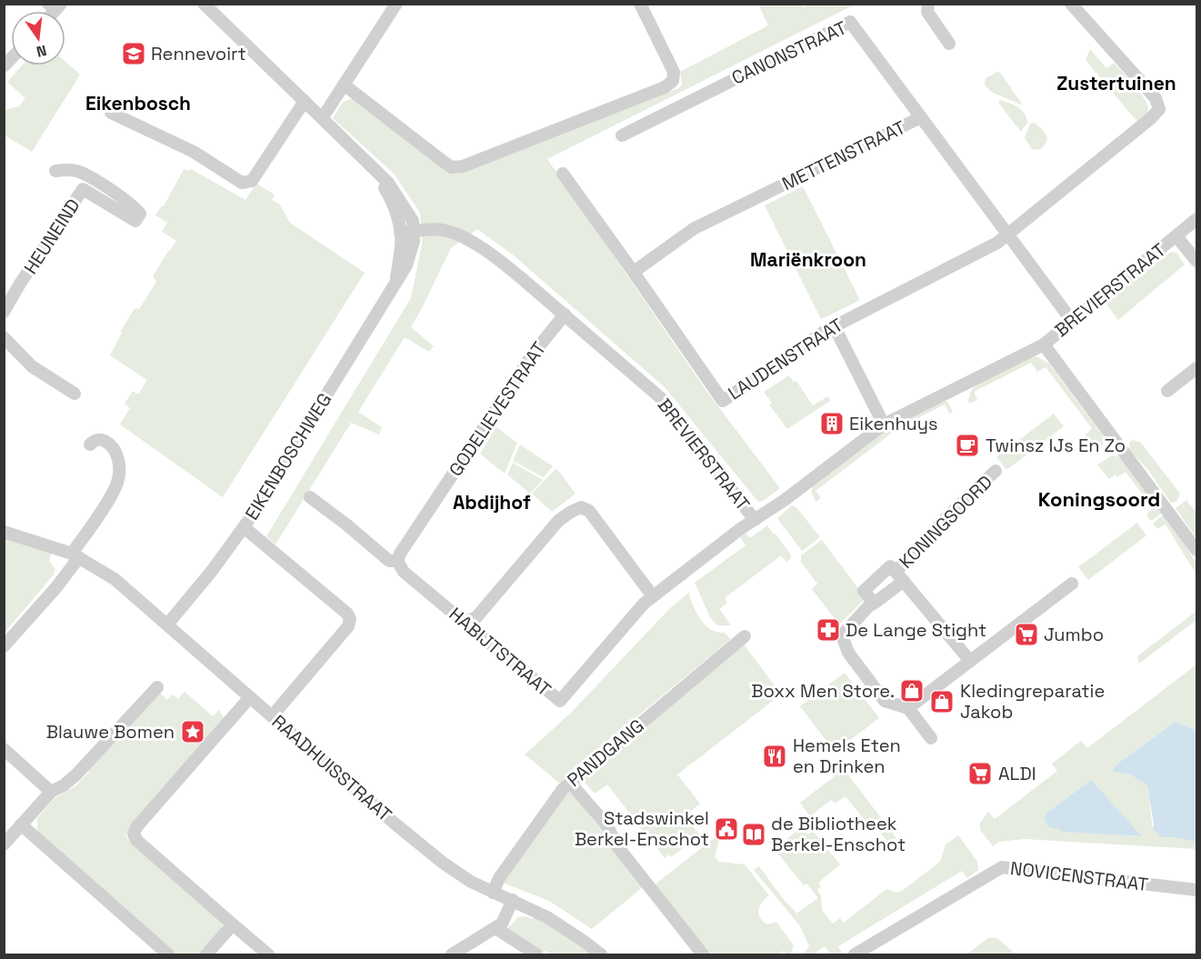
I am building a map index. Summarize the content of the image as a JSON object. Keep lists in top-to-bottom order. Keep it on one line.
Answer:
{"streets":{"street":["CANONSTRAAT","METTENSTRAAT","HEUNEIND","BREVIERSTRAAT","LAUDENSTRAAT","GODELIEVESTRAAT","EIKENBOSCHWEG","KONINGSOORD","HABIJTSTRAAT","PANDGANG","RAADHUISSTRAAT","NOVICENSTRAAT"]},"crossings":[["CANONSTRAAT","METTENSTRAAT"],["METTENSTRAAT","BREVIERSTRAAT"],["METTENSTRAAT","LAUDENSTRAAT"],["BREVIERSTRAAT","GODELIEVESTRAAT"],["BREVIERSTRAAT","EIKENBOSCHWEG"],["BREVIERSTRAAT","HABIJTSTRAAT"],["GODELIEVESTRAAT","HABIJTSTRAAT"],["EIKENBOSCHWEG","RAADHUISSTRAAT"],["PANDGANG","RAADHUISSTRAAT"]],"districts":["Zustertuinen","Eikenbosch","Mariënkroon","Koningsoord","Abdijhof"],"places":{"school or university":["Rennevoirt"],"building":["Eikenhuys"],"cafe":["Twinsz IJs En Zo"],"pharmacy":["De Lange Stight"],"supermarket":["Jumbo","ALDI"],"shop":["Boxx Men Store.","Kledingreparatie Jakob"],"place":["Blauwe Bomen"],"restaurant":["Hemels Eten en Drinken"],"public building":["Stadswinkel Berkel-Enschot"],"library":["de Bibliotheek Berkel-Enschot"]},"north":"bottom"}
